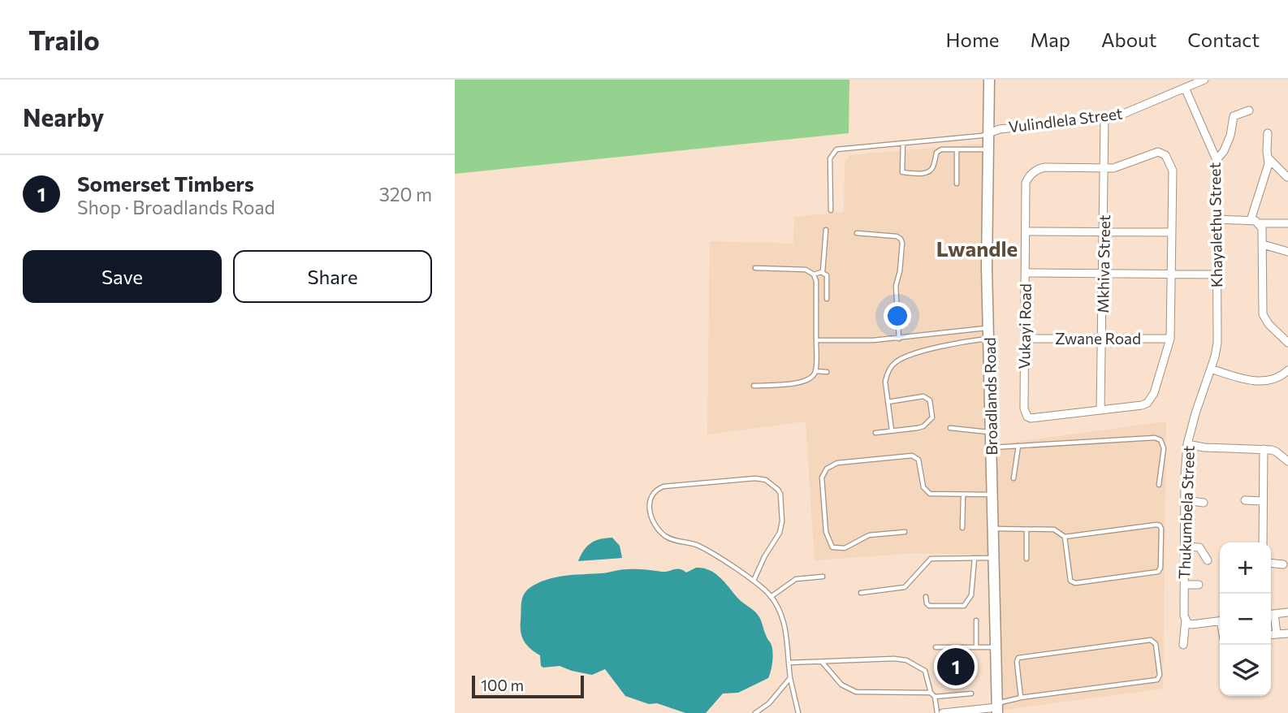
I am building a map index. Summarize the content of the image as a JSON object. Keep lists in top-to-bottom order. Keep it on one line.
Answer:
{"streets":{"main road":["Broadlands Road"],"street":["Vulindlela Street","Khayalethu Street","Mkhiva Street","Vukayi Road","Zwane Road","Thukumbela Street"]},"crossings":[["Vulindlela Street","Khayalethu Street"],["Vulindlela Street","Mkhiva Street"],["Vulindlela Street","Broadlands Road"],["Khayalethu Street","Thukumbela Street"],["Mkhiva Street","Vukayi Road"],["Mkhiva Street","Zwane Road"],["Vukayi Road","Zwane Road"]],"districts":["Lwandle"],"scale_bar":"100 m","page":{"header":"Trailo","nav":["Home","Map","About","Contact"],"heading":"Nearby","list":[{"mark":"1","name":"Somerset Timbers","note":"Shop · Broadlands Road","value":"320 m"}],"buttons":["Save","Share"],"map_buttons":["+","−"],"pins":"1","scale":"100 m"}}
